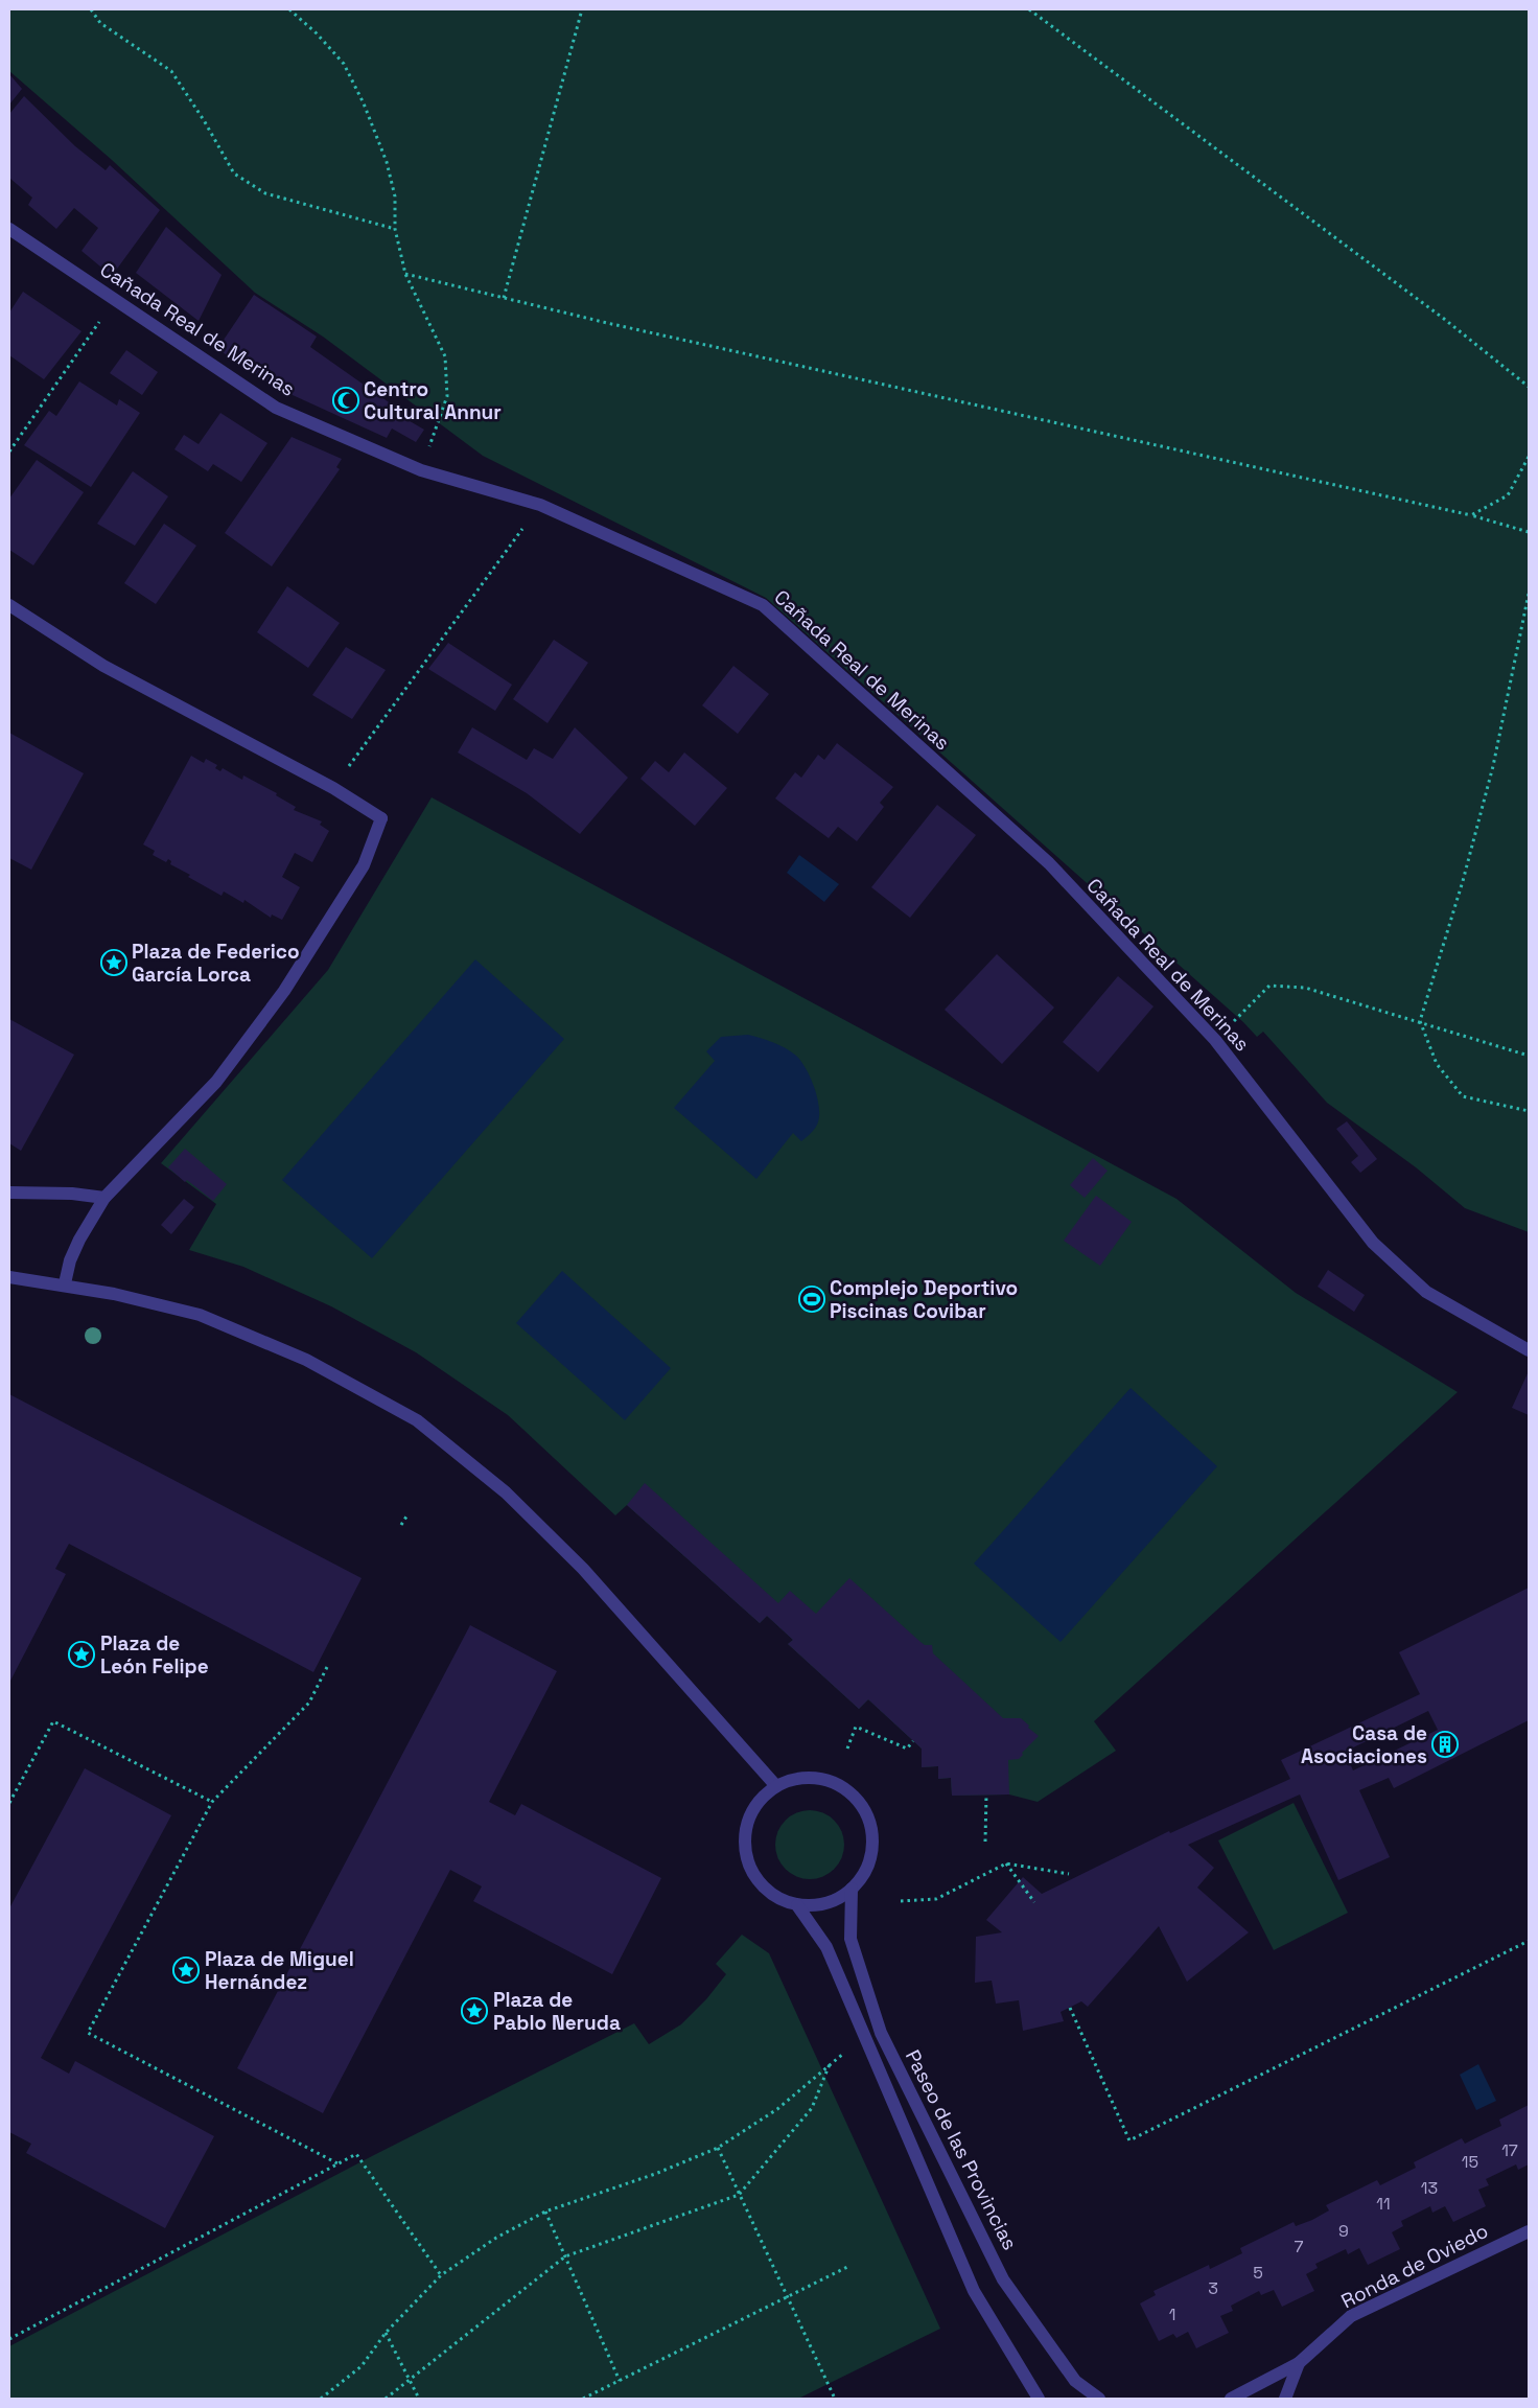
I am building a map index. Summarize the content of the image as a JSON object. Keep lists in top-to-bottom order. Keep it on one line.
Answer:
{"streets":{"street":["Cañada Real de Merinas","Paseo de las Provincias","Ronda de Oviedo"]},"places":{"mosque":["Centro Cultural Annur"],"place":["Plaza de Federico García Lorca","Plaza de León Felipe","Plaza de Miguel Hernández","Plaza de Pablo Neruda"],"sports":["Complejo Deportivo Piscinas Covibar"],"building":["Casa de Asociaciones"]},"house_numbers":["17","15","13","11","9","7","5","3","1"]}
